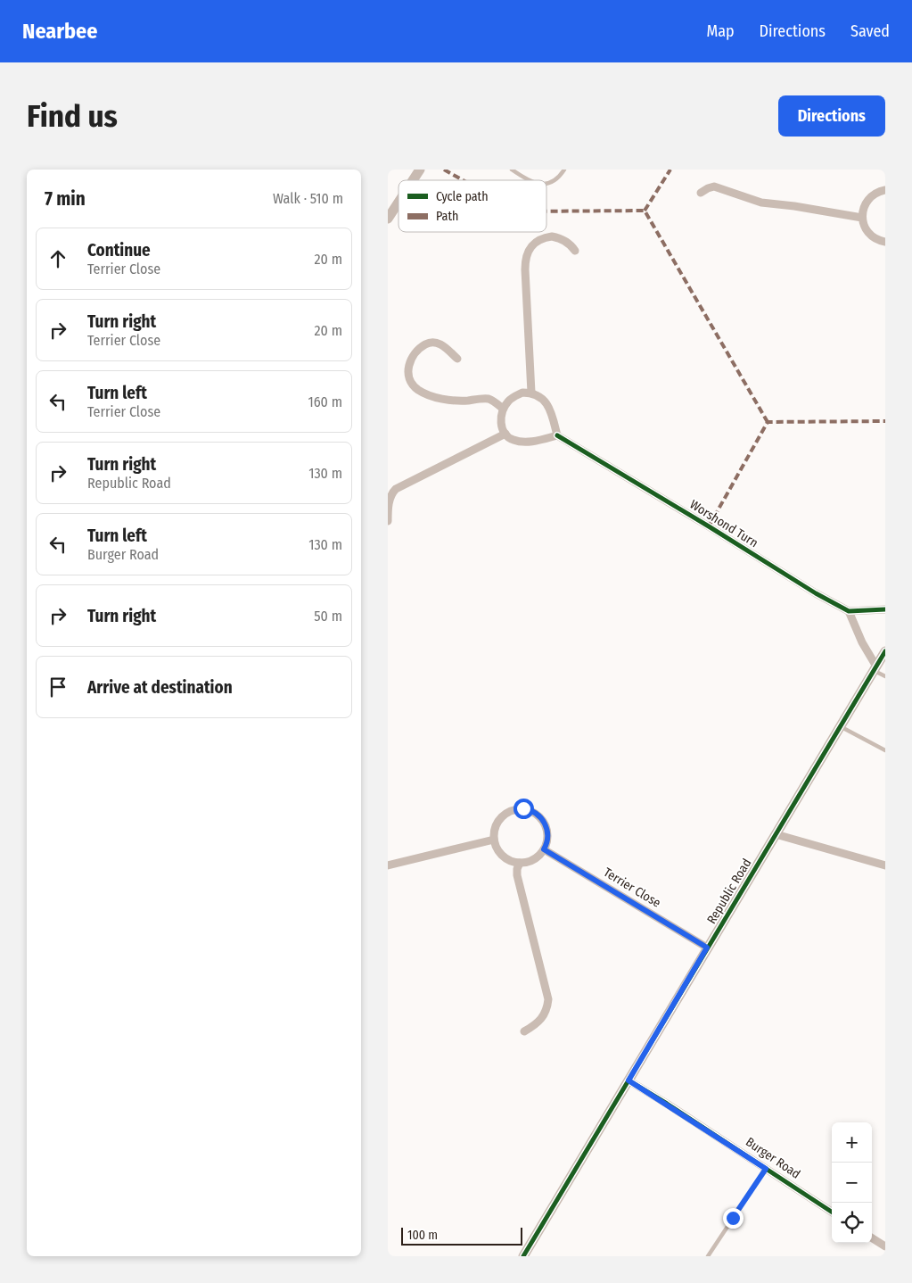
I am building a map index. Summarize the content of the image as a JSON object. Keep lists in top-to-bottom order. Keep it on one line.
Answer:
{"streets":{"street":["Worshond Turn","Terrier Close","Republic Road","Burger Road"]},"crossings":[["Terrier Close","Republic Road"],["Republic Road","Burger Road"]],"legend":["Cycle path","Path"],"scale_bar":"100 m","page":{"header":"Nearbee","nav":["Map","Directions","Saved"],"buttons":"Directions","title":"Find us","heading":["7 min","Walk · 510 m"],"list":[["Continue","Terrier Close","20 m"],["Turn right","Terrier Close","20 m"],["Turn left","Terrier Close","160 m"],["Turn right","Republic Road","130 m"],["Turn left","Burger Road","130 m"],["Turn right","50 m"],"Arrive at destination"],"map_buttons":["+","−"],"scale":"100 m"}}
